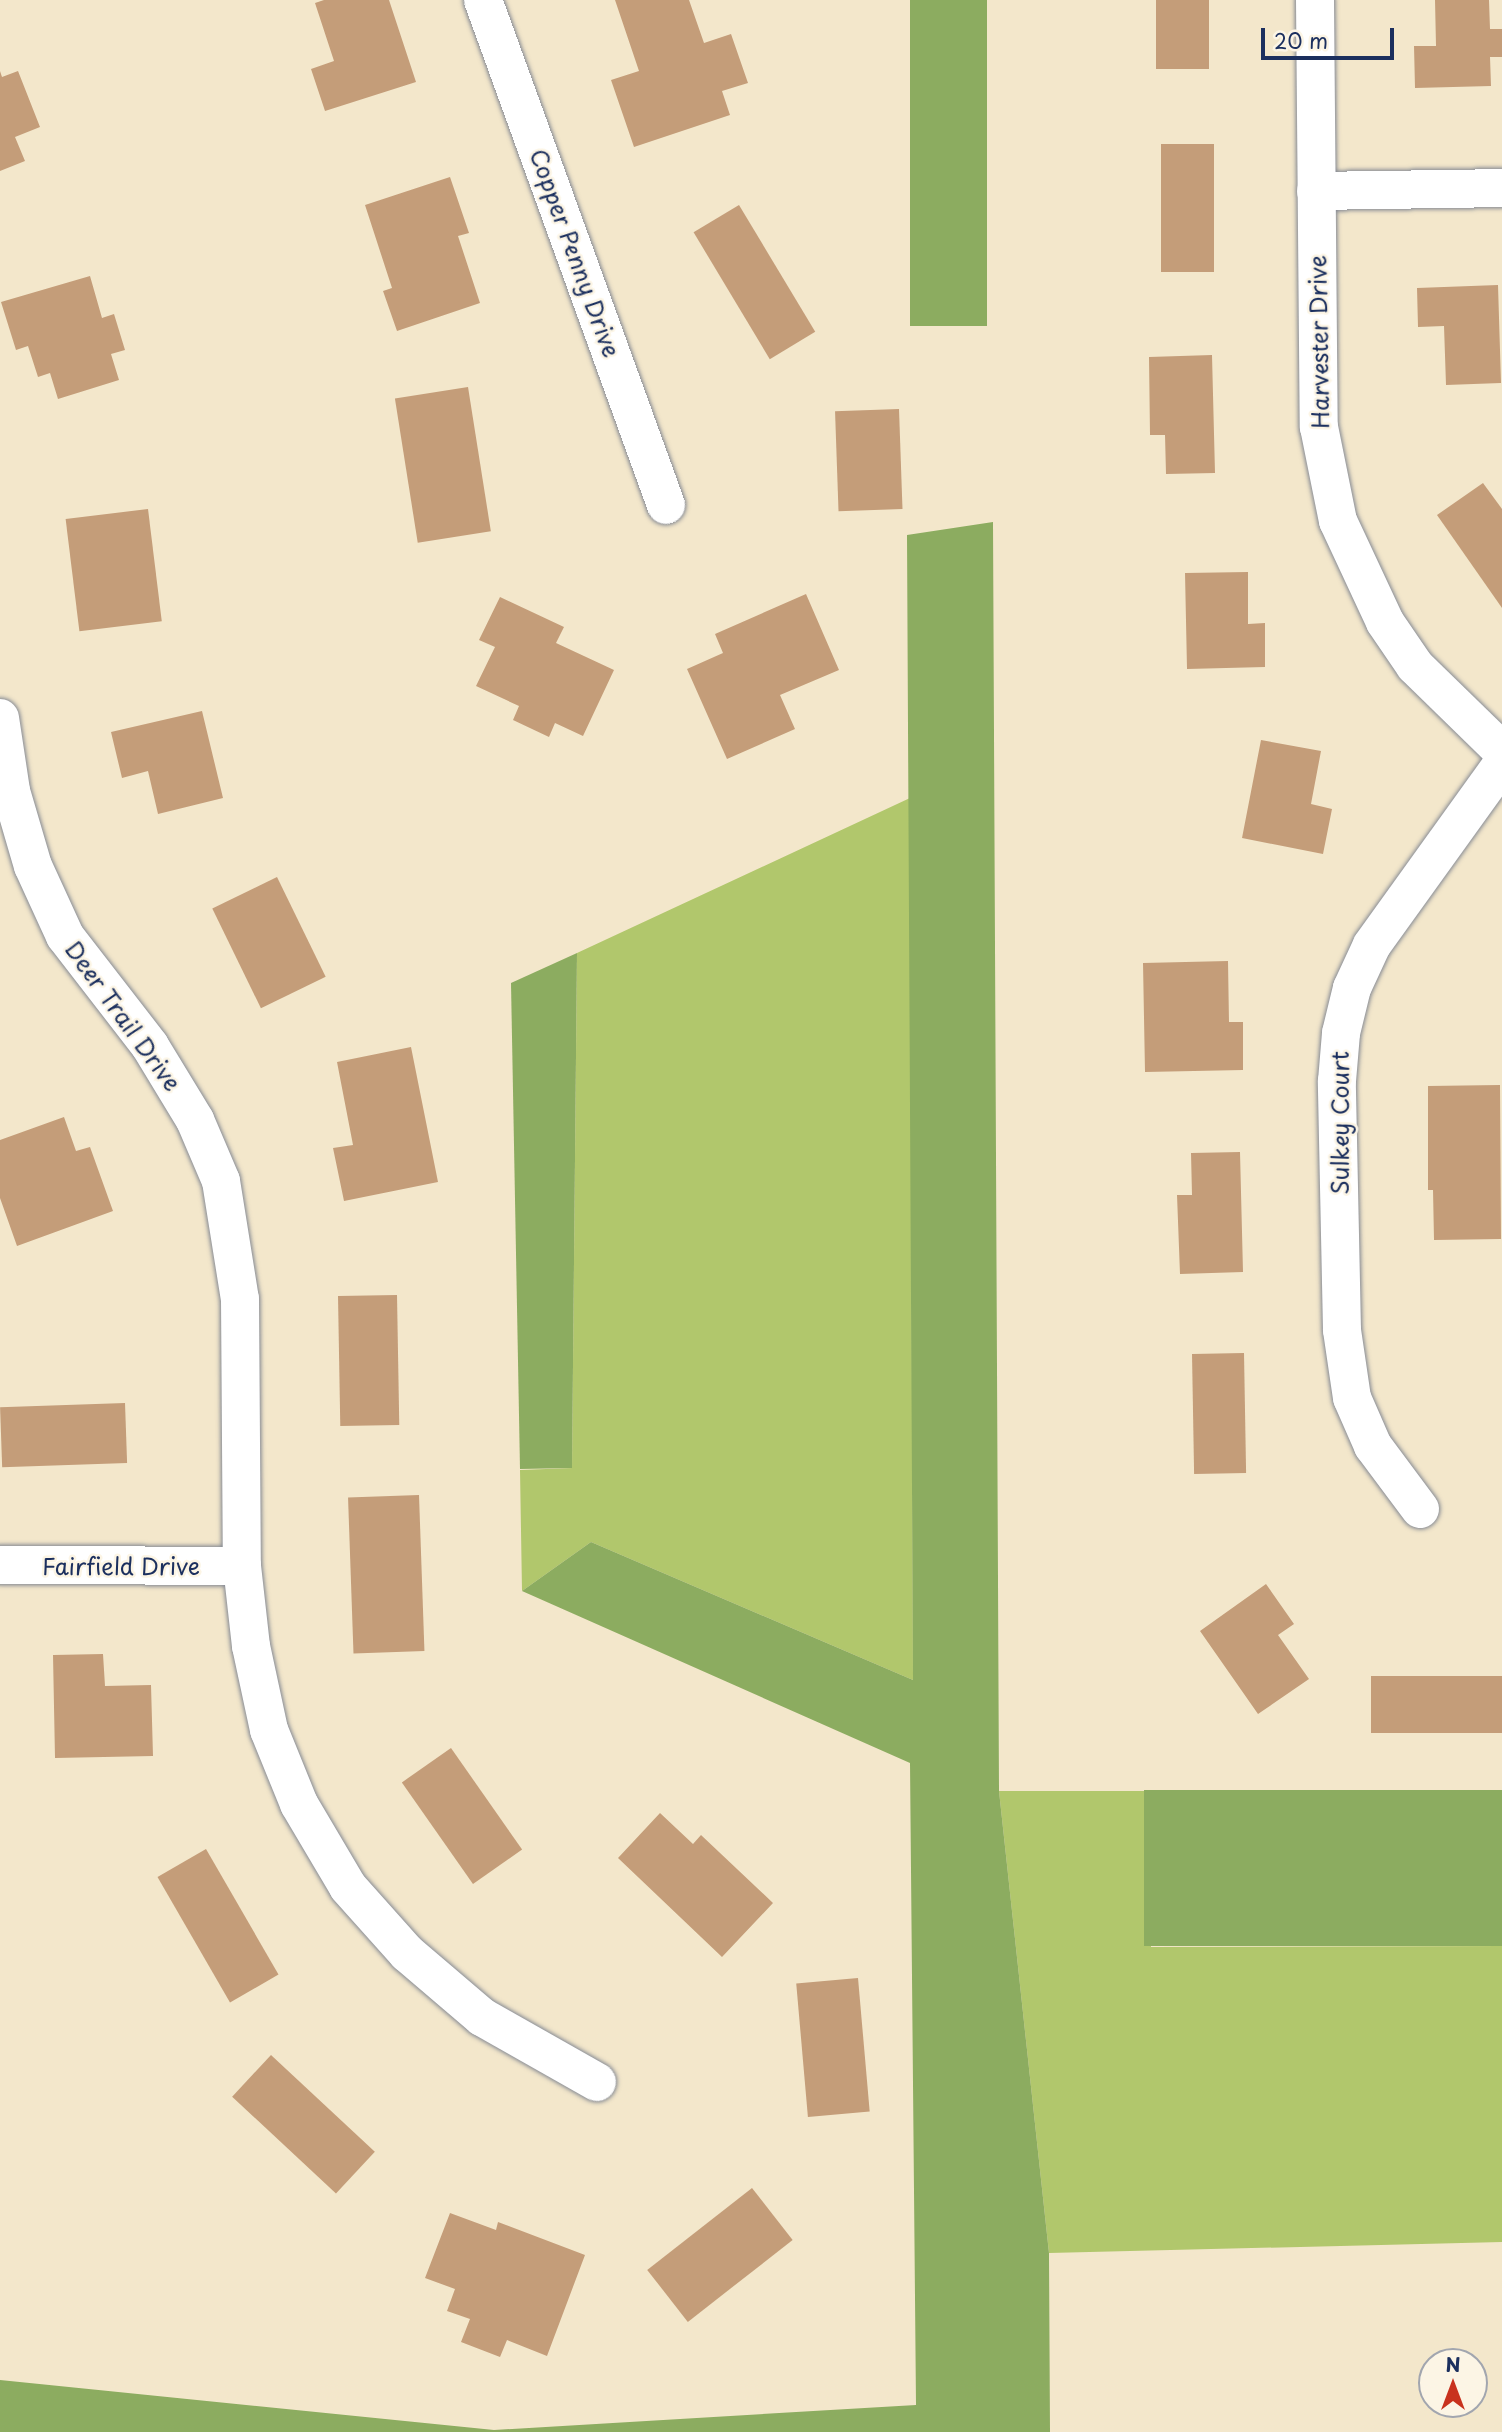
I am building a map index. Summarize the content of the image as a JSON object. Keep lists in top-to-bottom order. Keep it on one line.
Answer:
{"streets":{"street":["Copper Penny Drive","Harvester Drive","Deer Trail Drive","Sulkey Court","Fairfield Drive"]},"crossings":[["Deer Trail Drive","Fairfield Drive"]],"scale_bar":"20 m","north":"top"}
